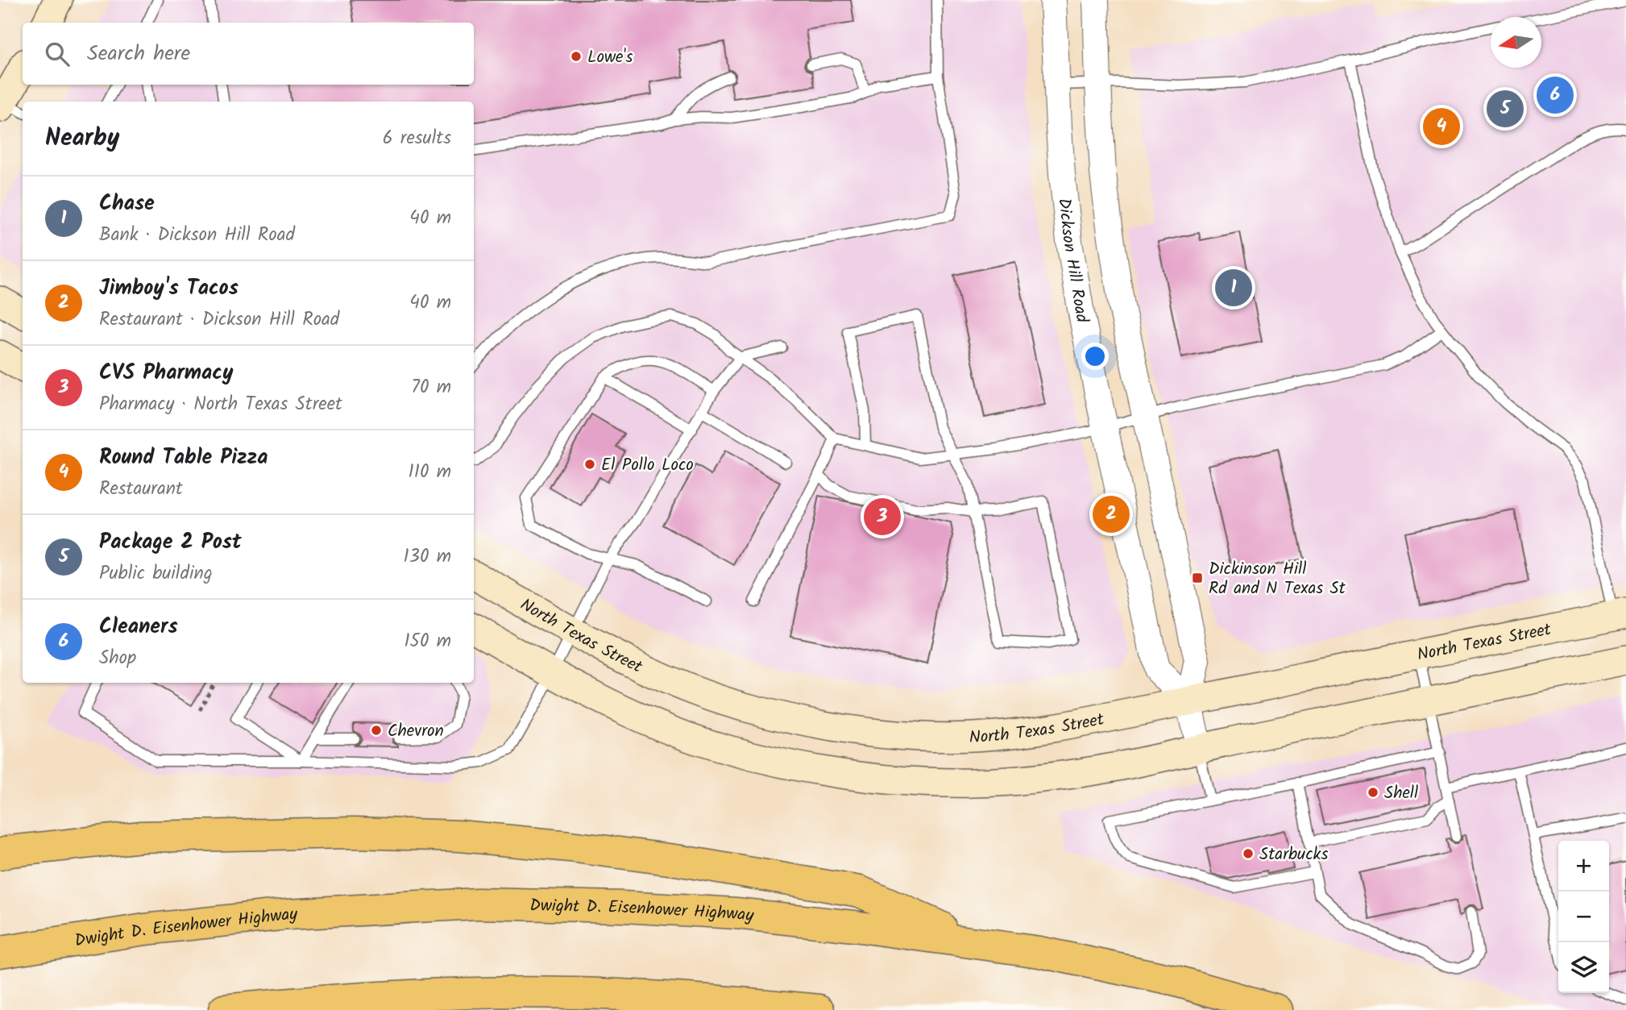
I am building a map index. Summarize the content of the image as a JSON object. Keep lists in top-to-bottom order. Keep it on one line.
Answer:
{"streets":{"highway":["Dwight D. Eisenhower Highway"],"main road":["North Texas Street"],"street":["Dickson Hill Road"]},"crossings":[["Dickson Hill Road","North Texas Street"]],"places":{"other":["Lowe's","El Pollo Loco","Chevron","Shell","Starbucks"],"transit":["Dickinson Hill Rd and N Texas St"]},"north":"left","page":{"search":"Search here","pins":["6","5","4","1","2","3"],"heading":["Nearby","6 results"],"list":[{"mark":"1","name":"Chase","note":"Bank · Dickson Hill Road","value":"40 m"},{"mark":"2","name":"Jimboy's Tacos","note":"Restaurant · Dickson Hill Road","value":"40 m"},{"mark":"3","name":"CVS Pharmacy","note":"Pharmacy · North Texas Street","value":"70 m"},{"mark":"4","name":"Round Table Pizza","note":"Restaurant","value":"110 m"},{"mark":"5","name":"Package 2 Post","note":"Public building","value":"130 m"},{"mark":"6","name":"Cleaners","note":"Shop","value":"150 m"}],"map_buttons":["+","−"]}}
